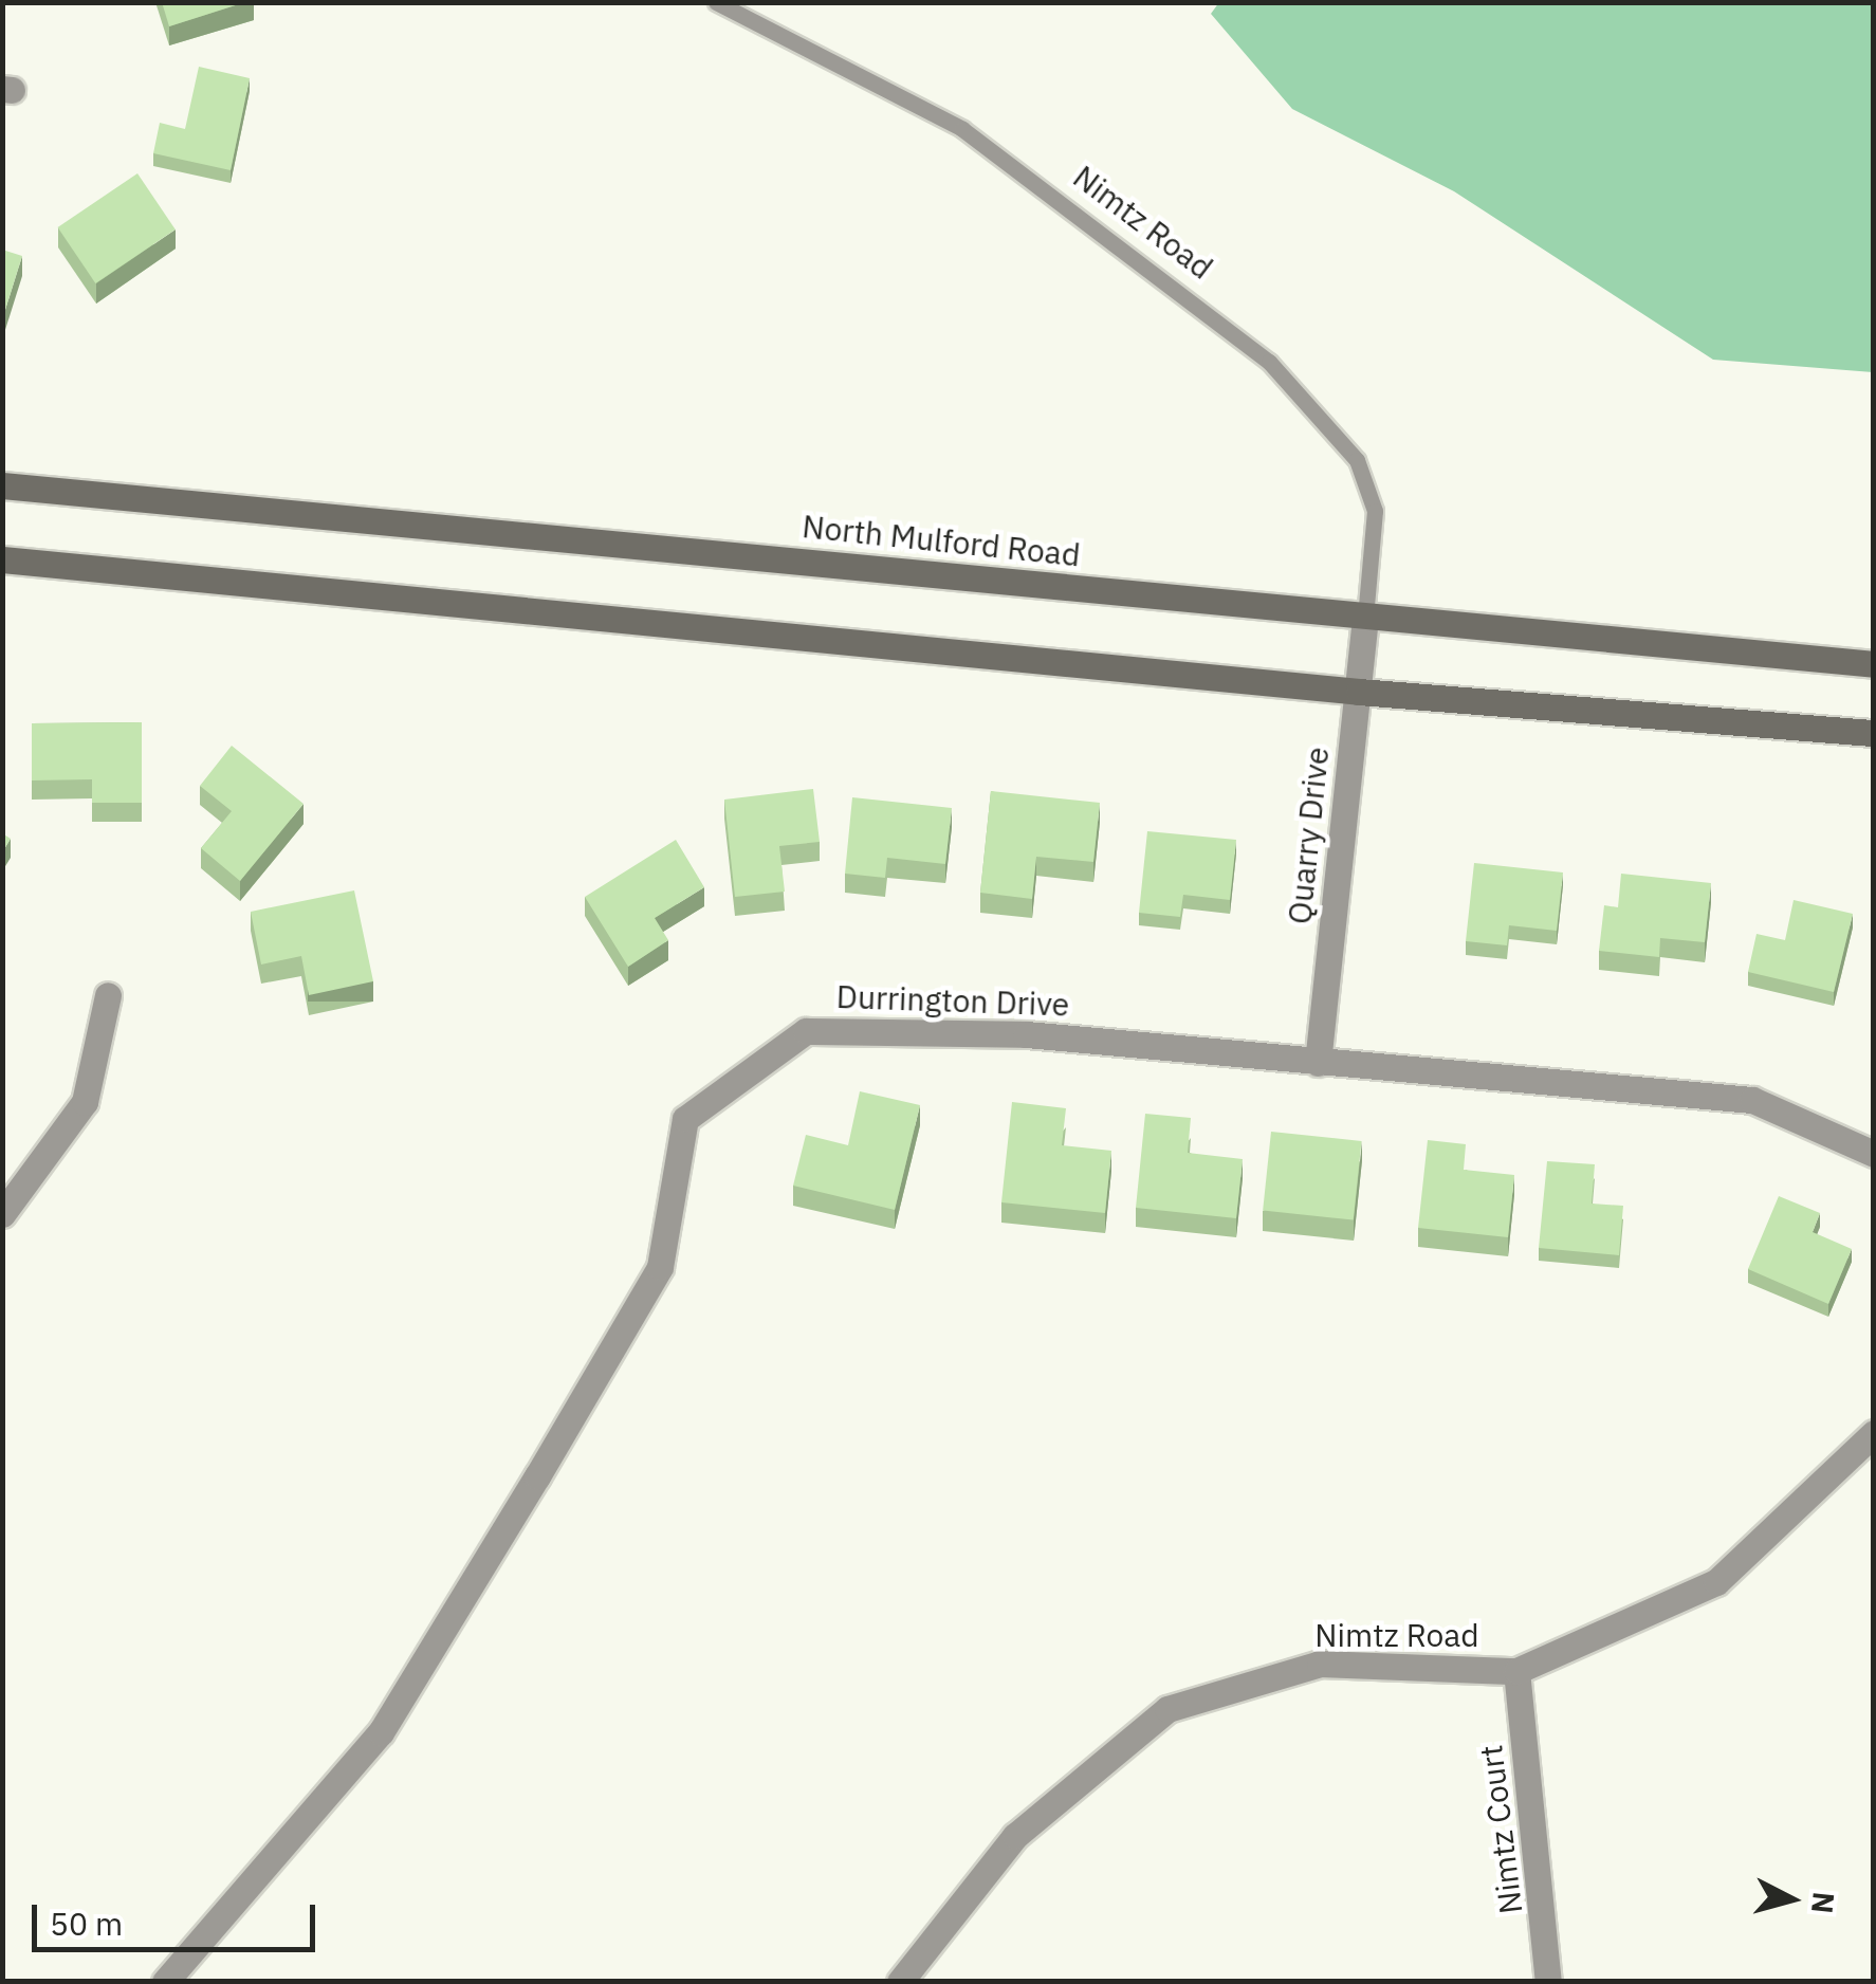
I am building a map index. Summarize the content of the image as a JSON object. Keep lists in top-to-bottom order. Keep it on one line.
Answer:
{"streets":{"street":["Nimtz Road","North Mulford Road","Quarry Drive","Durrington Drive","Nimtz Court"]},"crossings":[["Nimtz Road","North Mulford Road"],["Nimtz Road","Quarry Drive"],["Nimtz Road","Nimtz Court"],["North Mulford Road","Quarry Drive"],["Quarry Drive","Durrington Drive"]],"scale_bar":"50 m","north":"right"}
